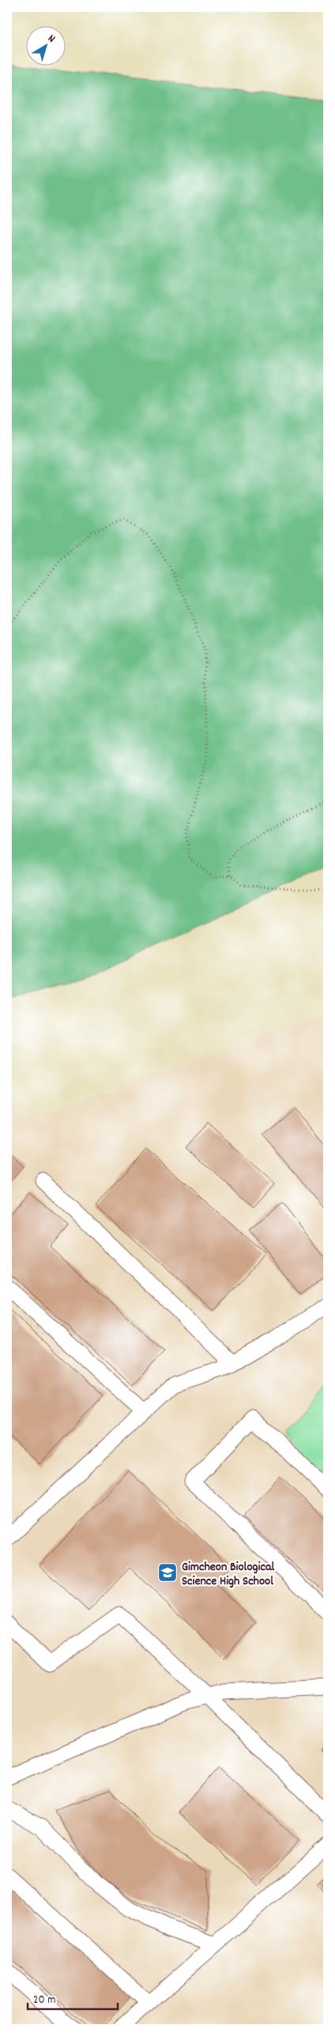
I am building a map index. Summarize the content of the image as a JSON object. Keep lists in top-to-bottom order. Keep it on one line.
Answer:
{"places":{"school or university":["Gimcheon Biological Science High School"]},"scale_bar":"20 m","north":"top right"}
